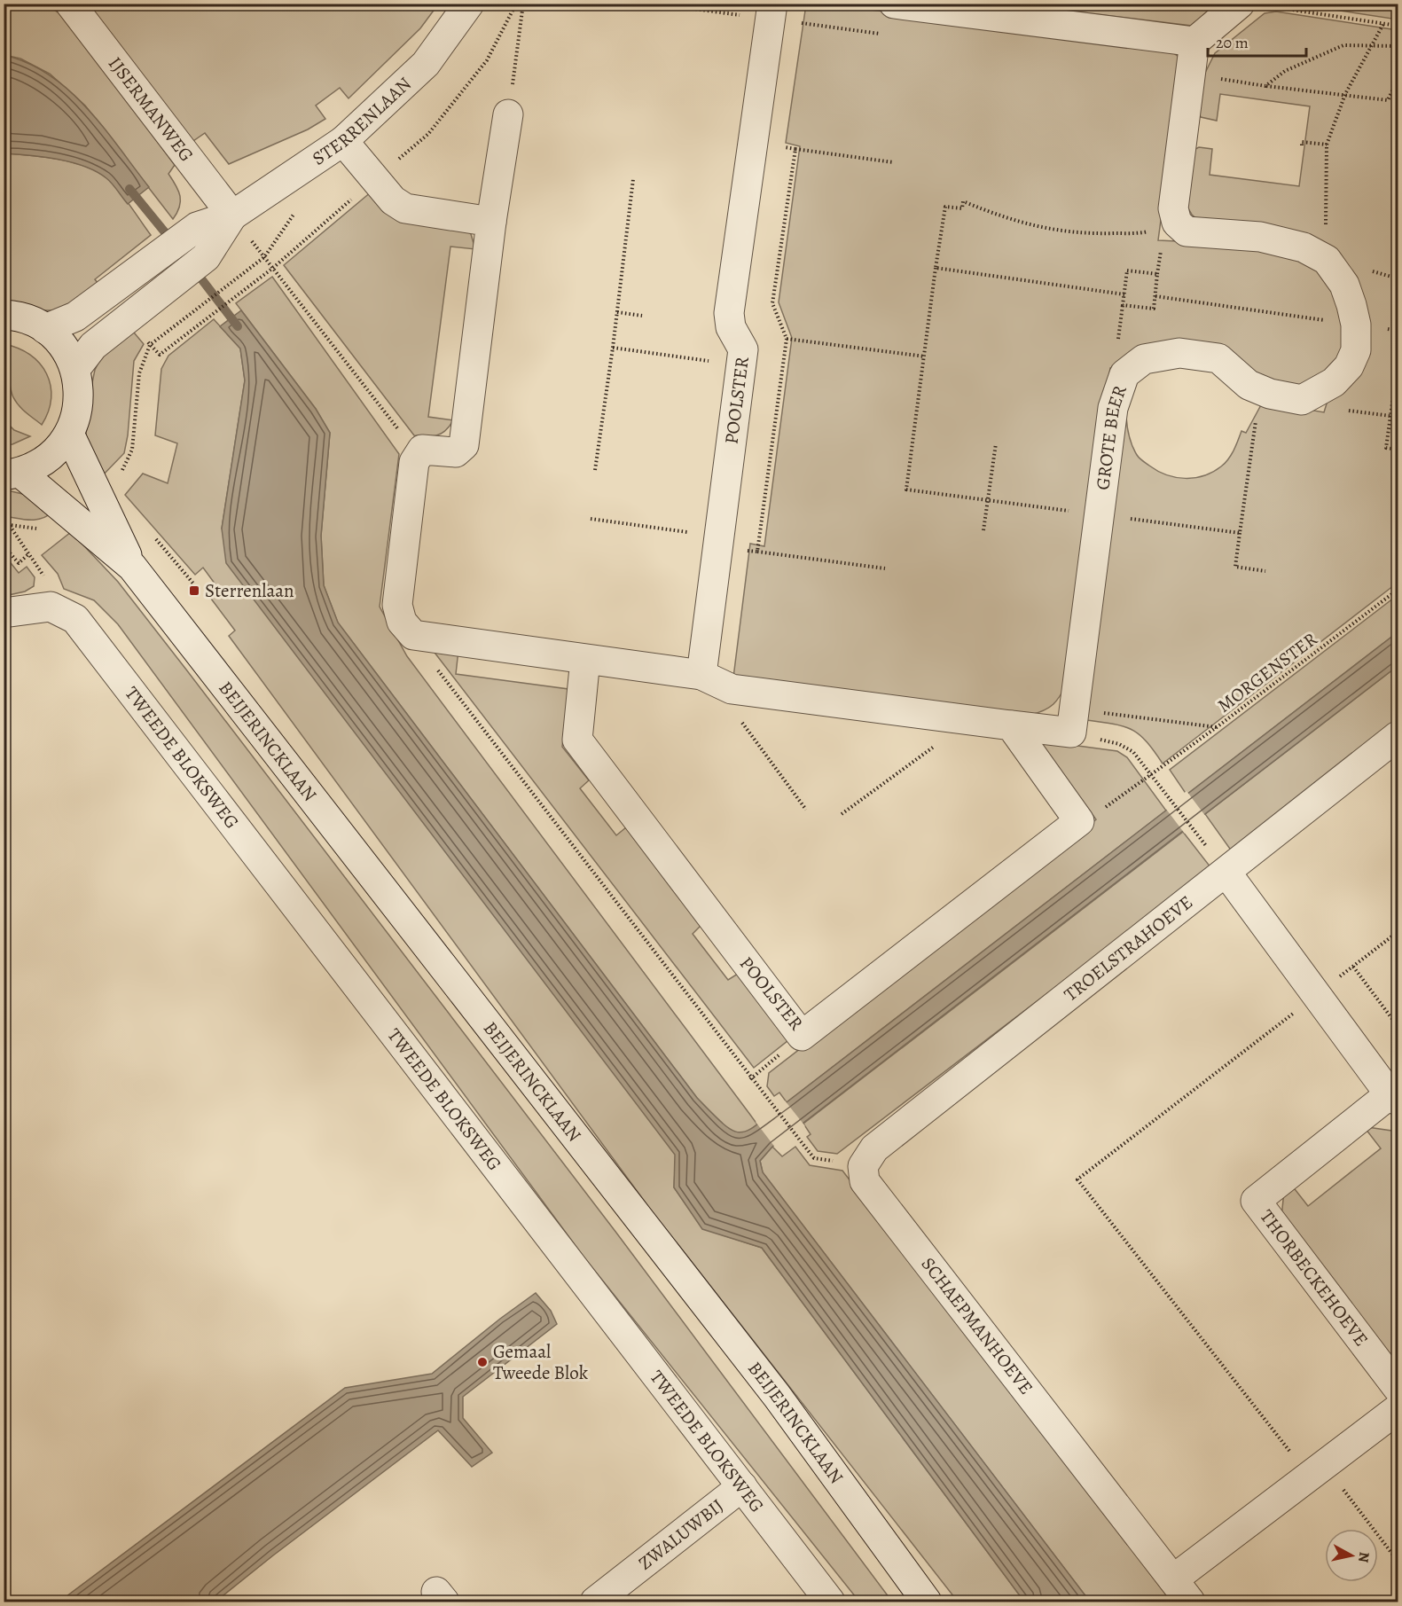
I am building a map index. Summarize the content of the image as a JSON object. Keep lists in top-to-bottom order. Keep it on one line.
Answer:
{"streets":{"street":["IJSERMANWEG","STERRENLAAN","POOLSTER","GROTE BEER","BEIJERINCKLAAN","TWEEDE BLOKSWEG","TROELSTRAHOEVE","THORBECKEHOEVE","SCHAEPMANHOEVE","ZWALUWBIJ"],"path":["MORGENSTER"]},"crossings":[["IJSERMANWEG","STERRENLAAN"],["TWEEDE BLOKSWEG","ZWALUWBIJ"],["TROELSTRAHOEVE","THORBECKEHOEVE"],["TROELSTRAHOEVE","SCHAEPMANHOEVE"]],"places":{"transit":["Sterrenlaan"],"other":["Gemaal Tweede Blok"]},"scale_bar":"20 m","north":"right"}
